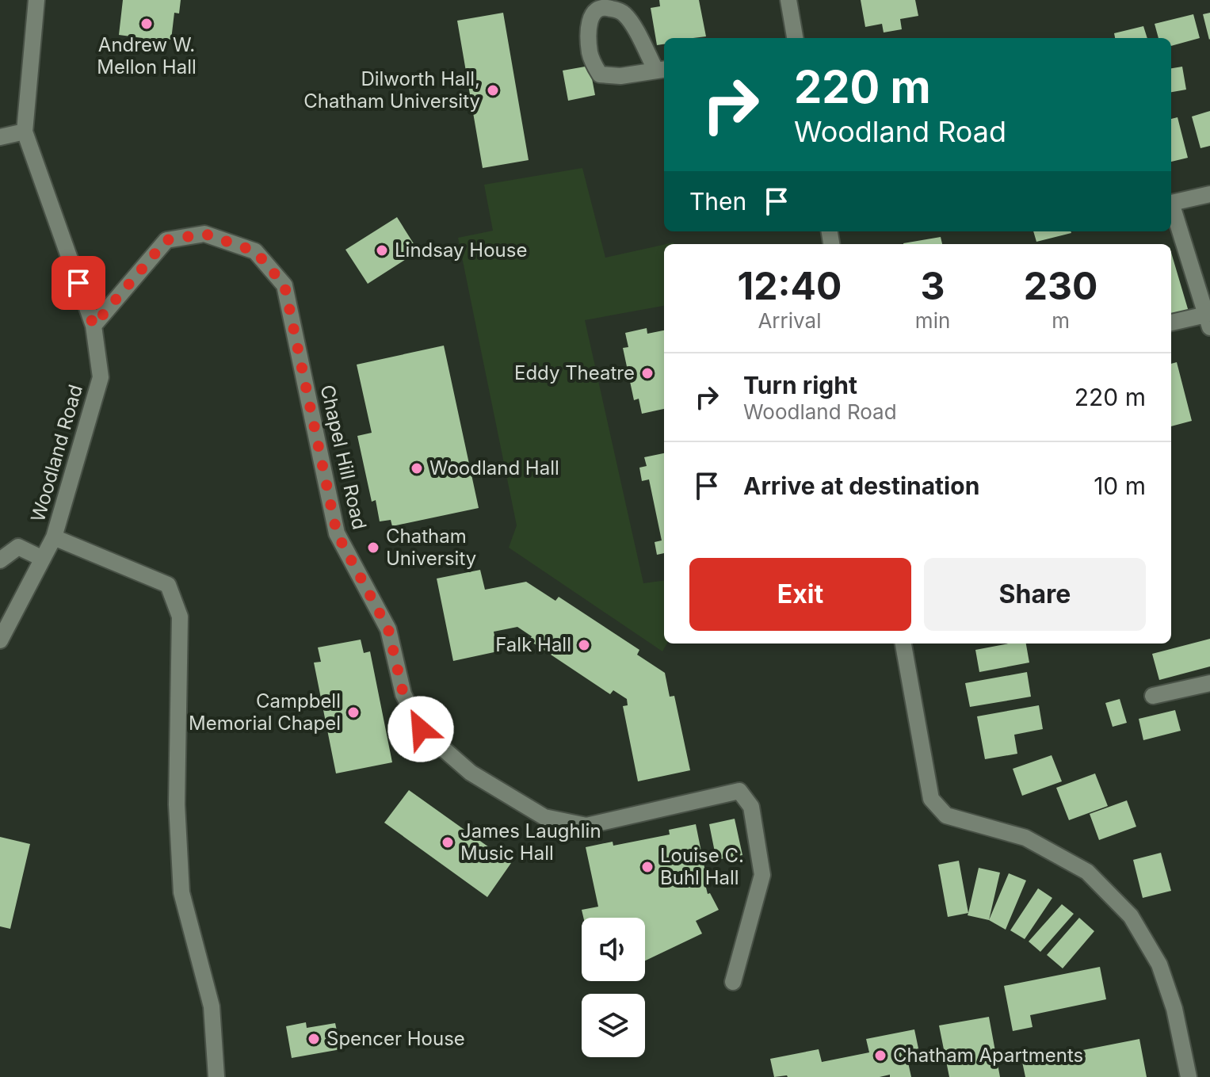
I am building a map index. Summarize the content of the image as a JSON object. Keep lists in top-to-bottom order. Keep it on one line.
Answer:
{"streets":{"street":["Woodland Road","Chapel Hill Road"]},"crossings":[["Woodland Road","Chapel Hill Road"]],"places":["Andrew W. Mellon Hall","Dilworth Hall, Chatham University","Lindsay House","Eddy Theatre","Woodland Hall","Chatham University","Falk Hall","Campbell Memorial Chapel","James Laughlin Music Hall","Louise C. Buhl Hall","Spencer House","Chatham Apartments"],"page":{"turn":["220 m","Woodland Road"],"then":"Then","eta":["12:40","Arrival","3","min","230","m"],"list":[{"name":"Turn right","note":"Woodland Road","value":"220 m"},{"name":"Arrive at destination","value":"10 m"}],"buttons":["Exit","Share"]}}
